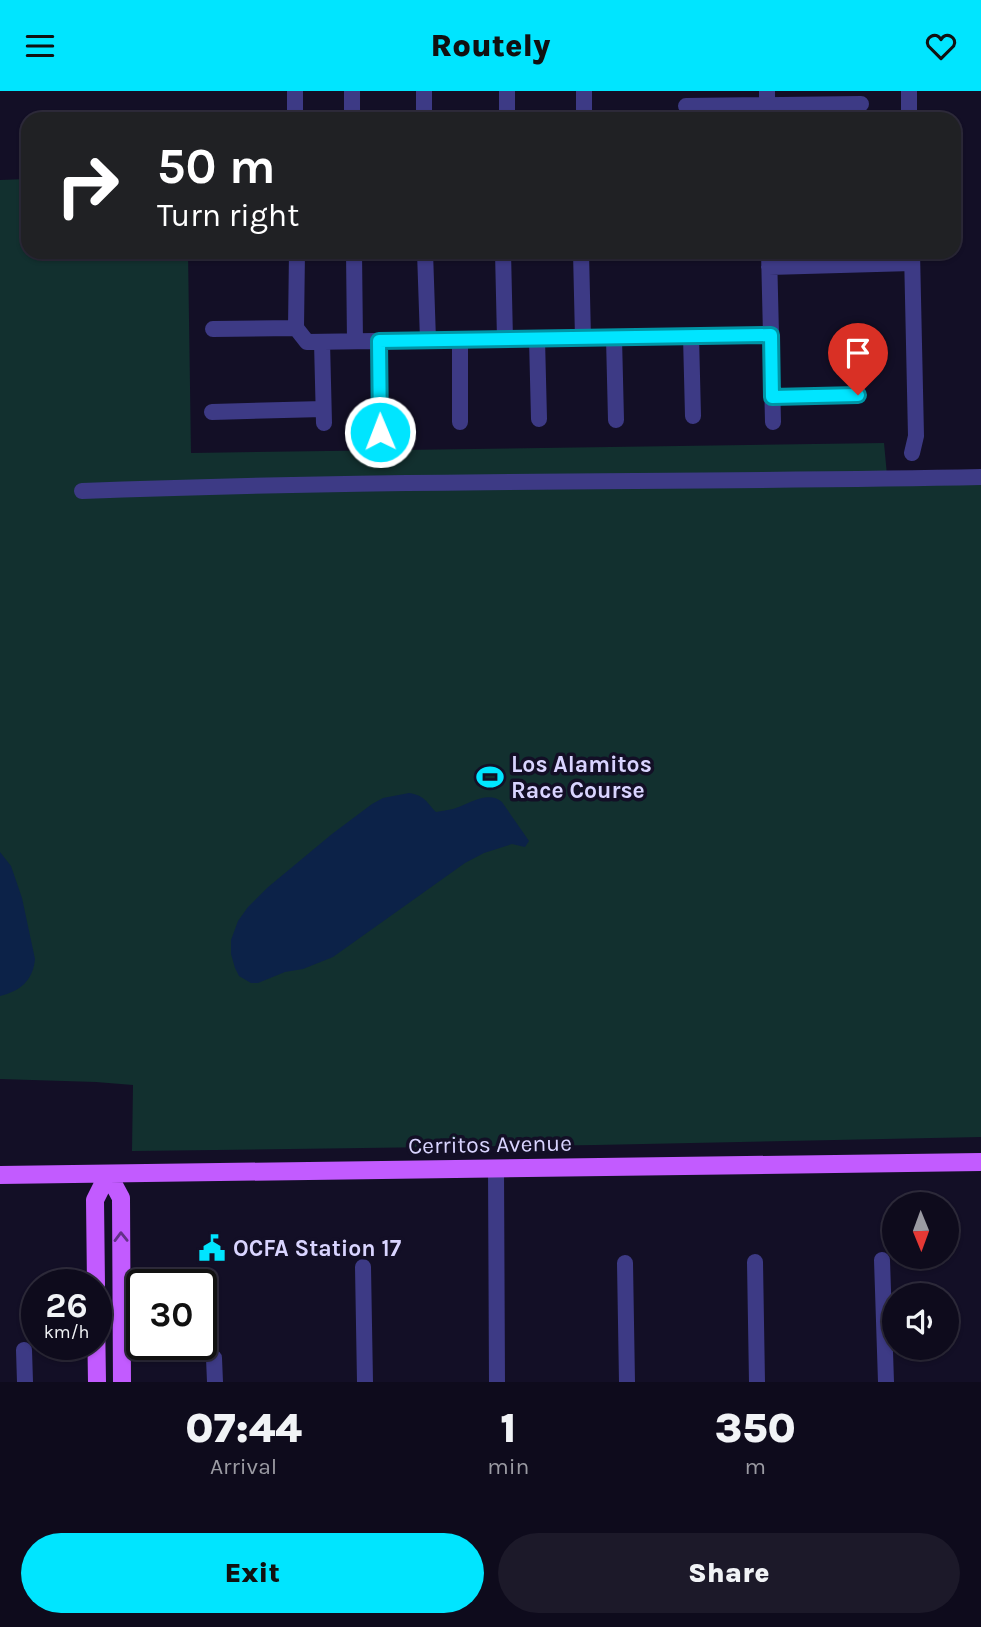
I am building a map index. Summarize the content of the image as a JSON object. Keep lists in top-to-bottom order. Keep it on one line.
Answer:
{"streets":{"main road":["Cerritos Avenue"]},"places":{"sports":["Los Alamitos Race Course"],"public building":["OCFA Station 17"]},"north":"bottom","page":{"header":"Routely","turn":["50 m","Turn right"],"speed":"26 km/h","limit":"30","eta":["07:44","Arrival","1","min","350","m"],"buttons":["Exit","Share"]}}
